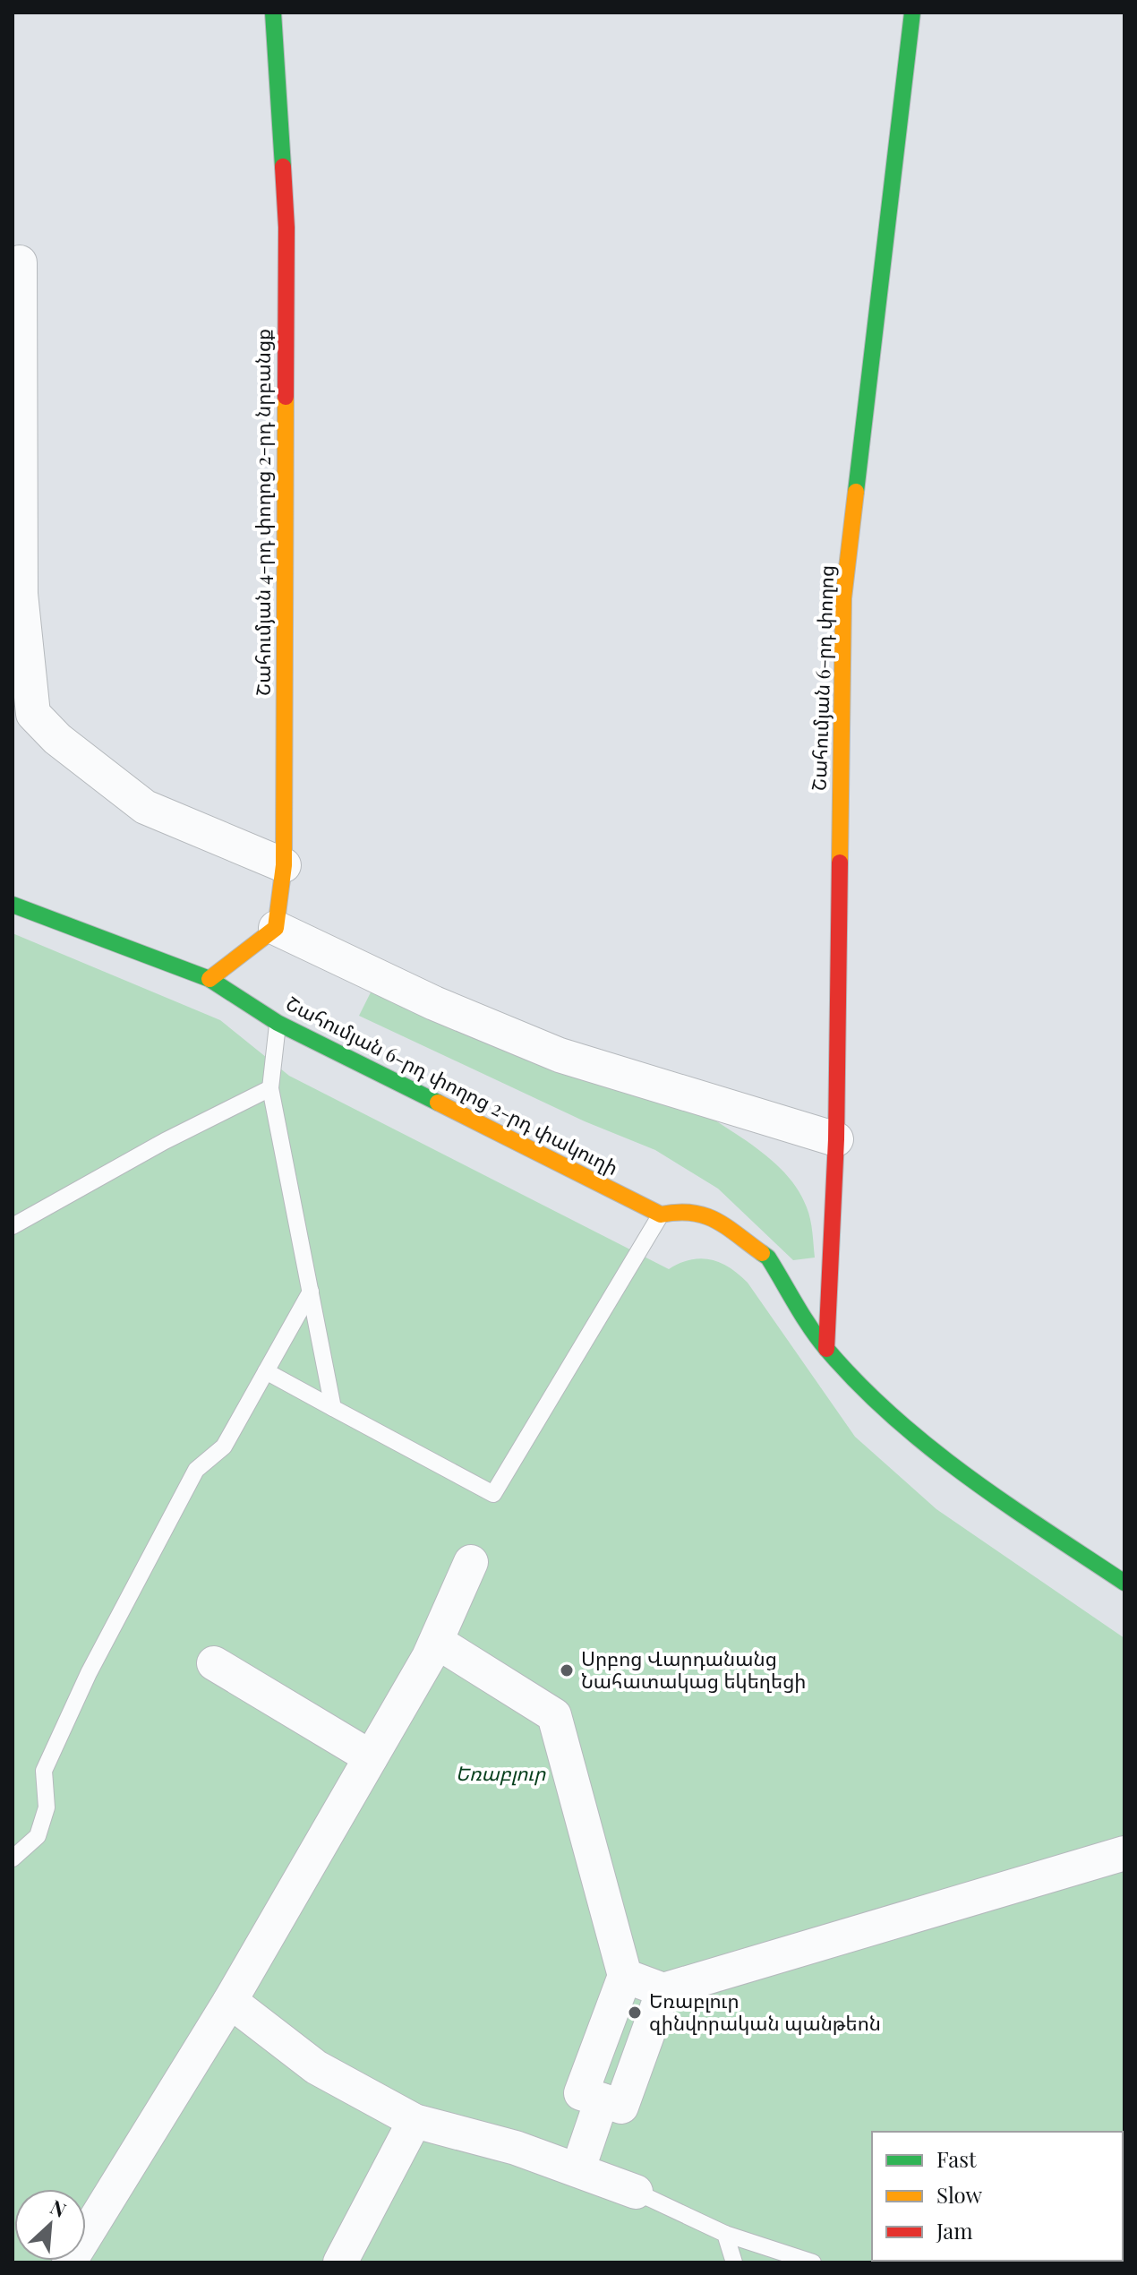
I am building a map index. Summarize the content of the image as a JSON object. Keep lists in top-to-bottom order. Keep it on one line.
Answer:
{"streets":{"street":["Շահումյան 4-րդ փողոց 2-րդ նրբանցք","Շահումյան 6-րդ փողոց","Շահումյան 6-րդ փողոց 2-րդ փակուղի"]},"parks":["Եռաբլուր"],"places":["Սրբոց Վարդանանց Նահատակաց եկեղեցի","Եռաբլուր զինվորական պանթեոն"],"legend":["Fast","Slow","Jam"],"north":"top right"}
